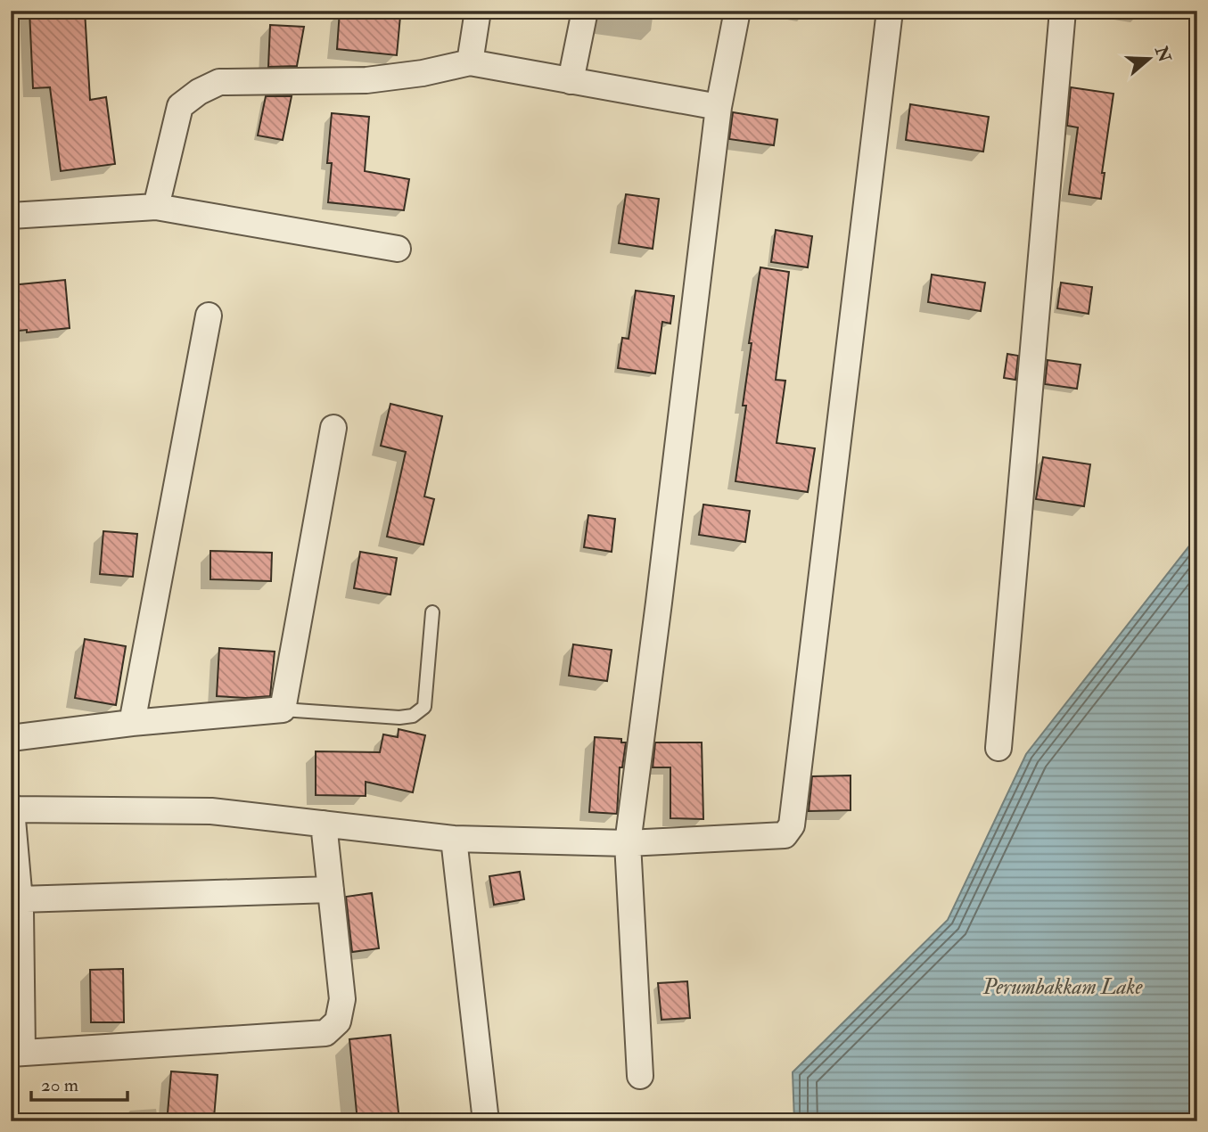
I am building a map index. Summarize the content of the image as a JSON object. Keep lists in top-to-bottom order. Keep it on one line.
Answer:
{"water":["Perumbakkam Lake"],"scale_bar":"20 m","north":"right"}
